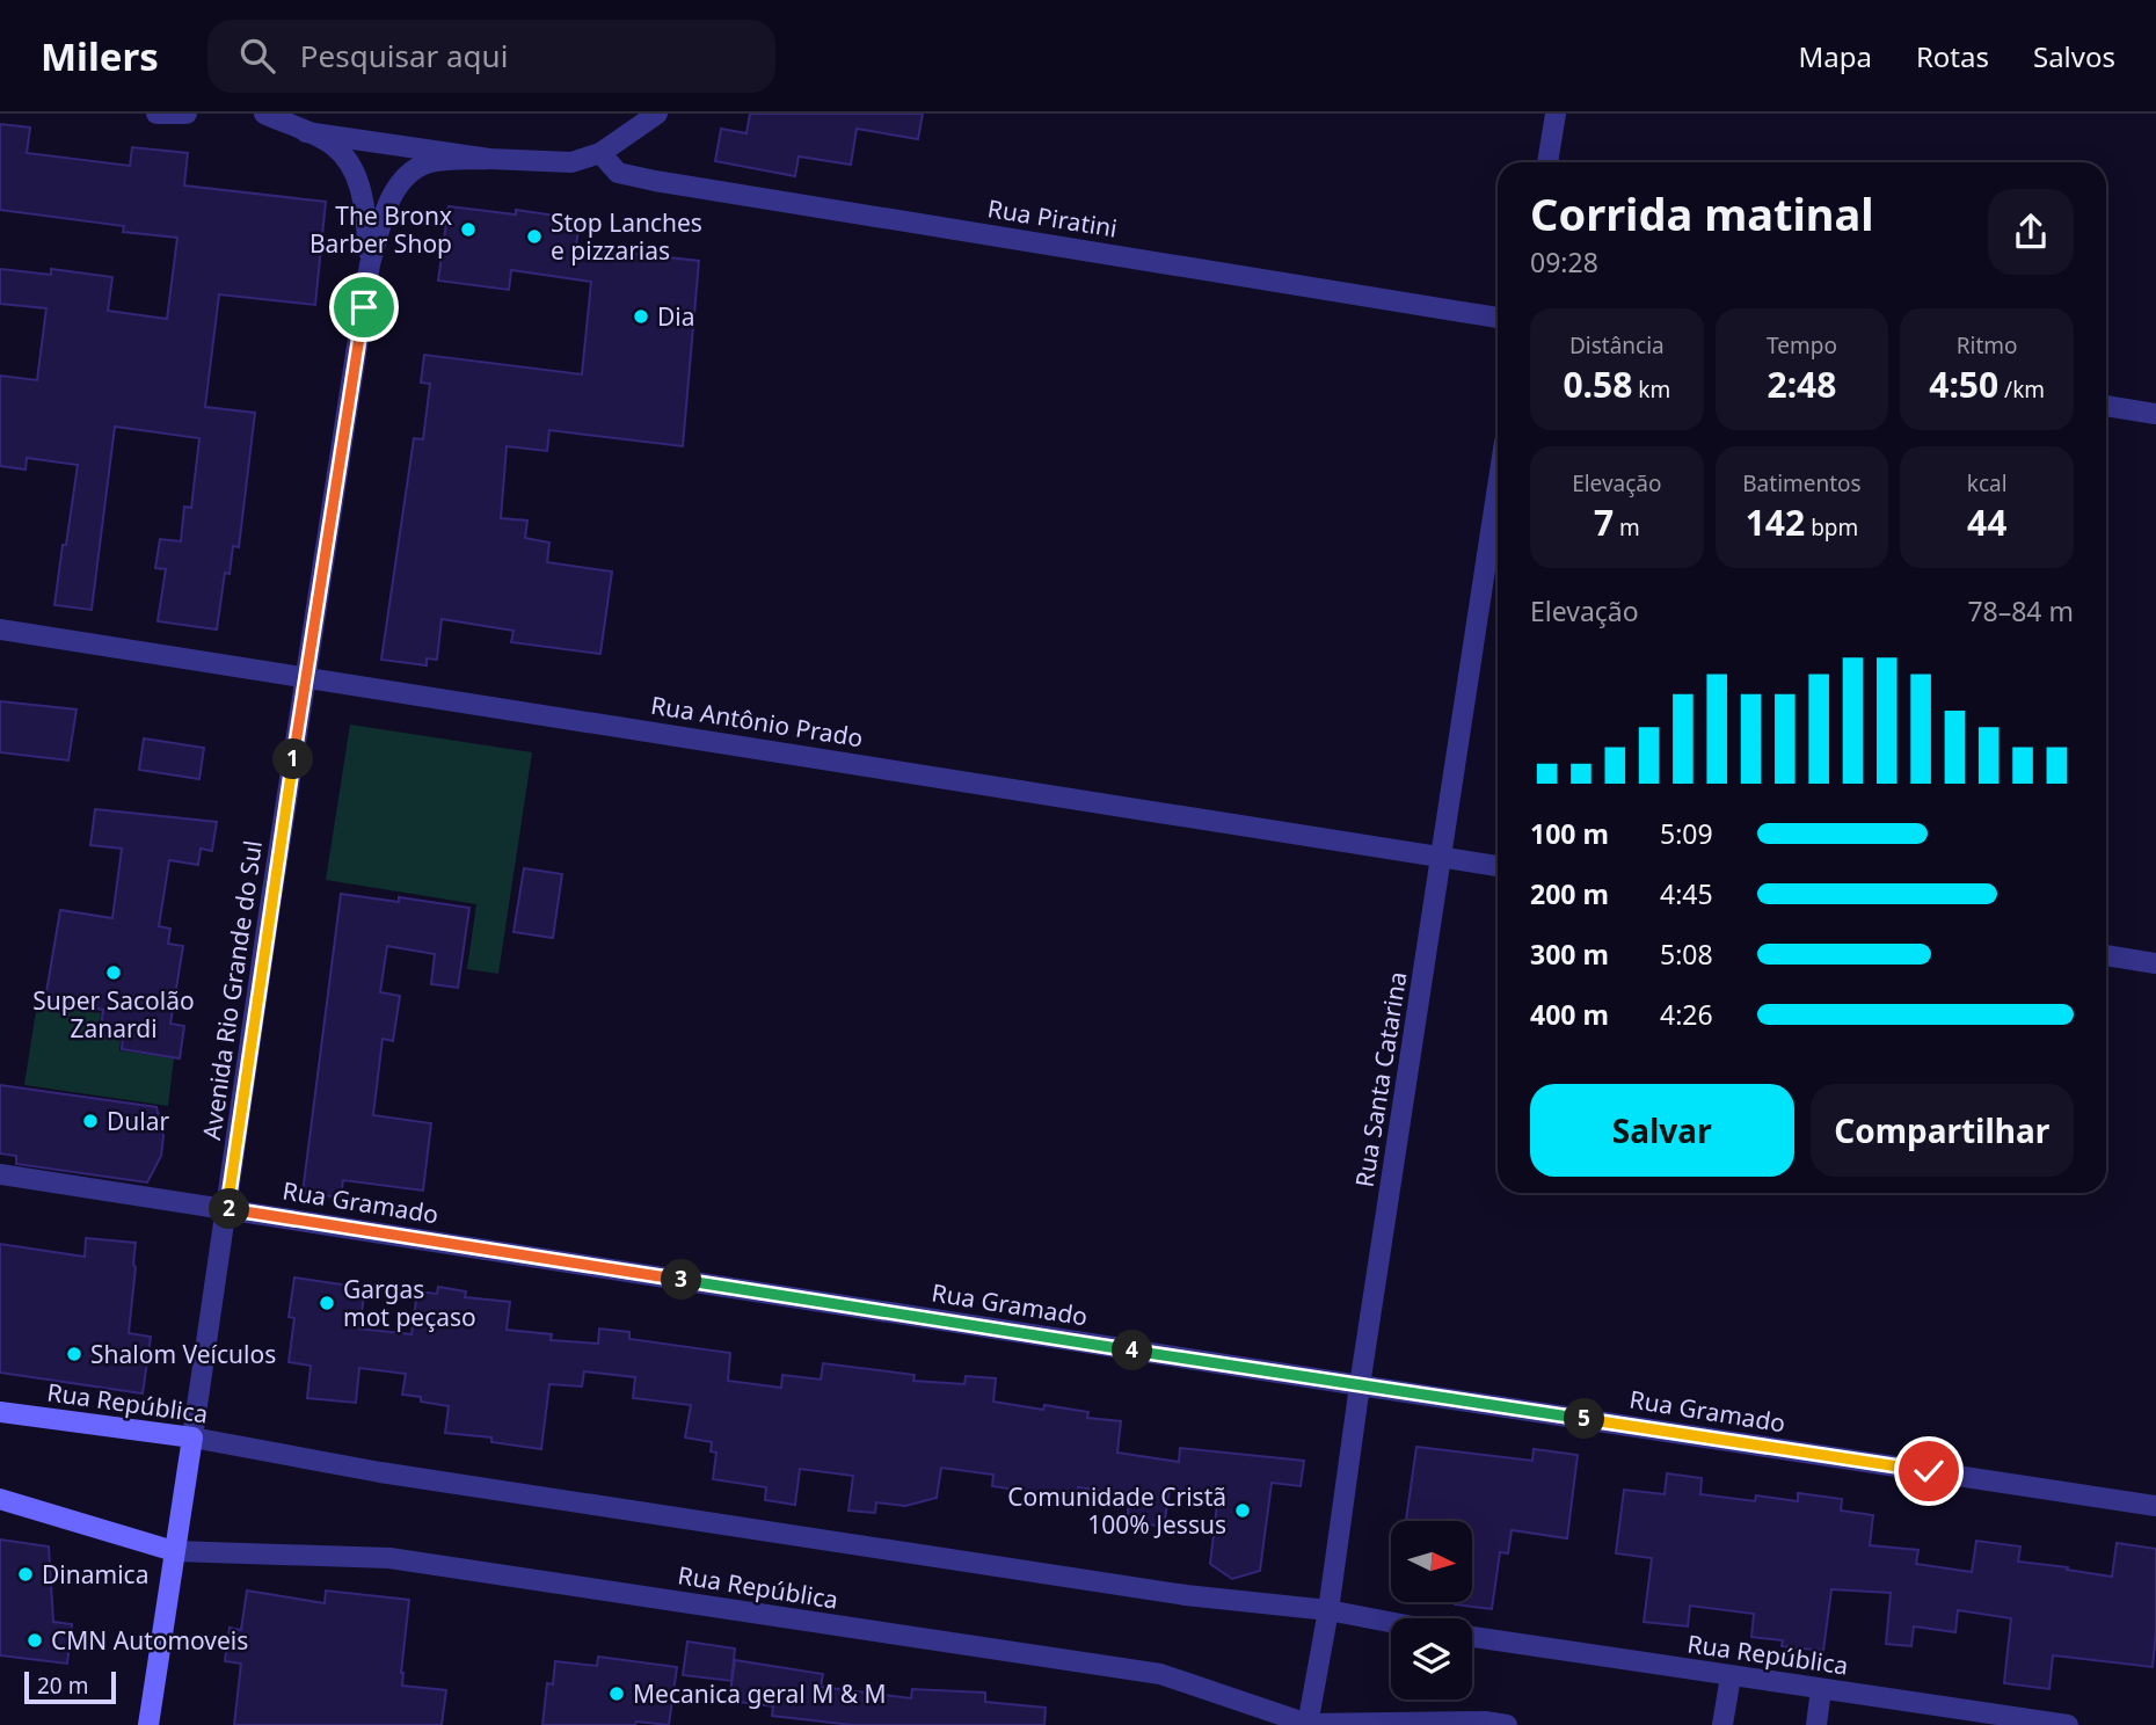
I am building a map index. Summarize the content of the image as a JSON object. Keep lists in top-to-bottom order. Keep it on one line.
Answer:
{"streets":{"main road":["Avenida Rio Grande do Sul","Rua República"],"street":["Rua Piratini","Rua Antônio Prado","Rua Santa Catarina","Rua Gramado"]},"crossings":[["Rua Piratini","Avenida Rio Grande do Sul"],["Rua Antônio Prado","Avenida Rio Grande do Sul"],["Rua Antônio Prado","Rua Santa Catarina"],["Avenida Rio Grande do Sul","Rua Gramado"],["Avenida Rio Grande do Sul","Rua República"],["Rua Santa Catarina","Rua Gramado"],["Rua Santa Catarina","Rua República"]],"places":["The Bronx Barber Shop","Stop Lanches e pizzarias","Dia","Super Sacolão Zanardi","Dular","Gargas mot peçaso","Shalom Veículos","Comunidade Cristã 100% Jessus","Dinamica","CMN Automoveis","Mecanica geral M & M"],"scale_bar":"20 m","north":"right","page":{"header":"Milers","search":"Pesquisar aqui","nav":["Mapa","Rotas","Salvos"],"heading":["Corrida matinal","09:28"],"stats":[["Distância","0.58 km"],["Tempo","2:48"],["Ritmo","4:50 /km"],["Elevação","7 m"],["Batimentos","142 bpm"],["kcal","44"]],"chart":["Elevação","78–84 m"],"pins":["1","2","3","4","5"],"list":[{"name":"100 m","note":"5:09"},{"name":"200 m","note":"4:45"},{"name":"300 m","note":"5:08"},{"name":"400 m","note":"4:26"}],"buttons":["Salvar","Compartilhar"],"scale":"20 m"}}
